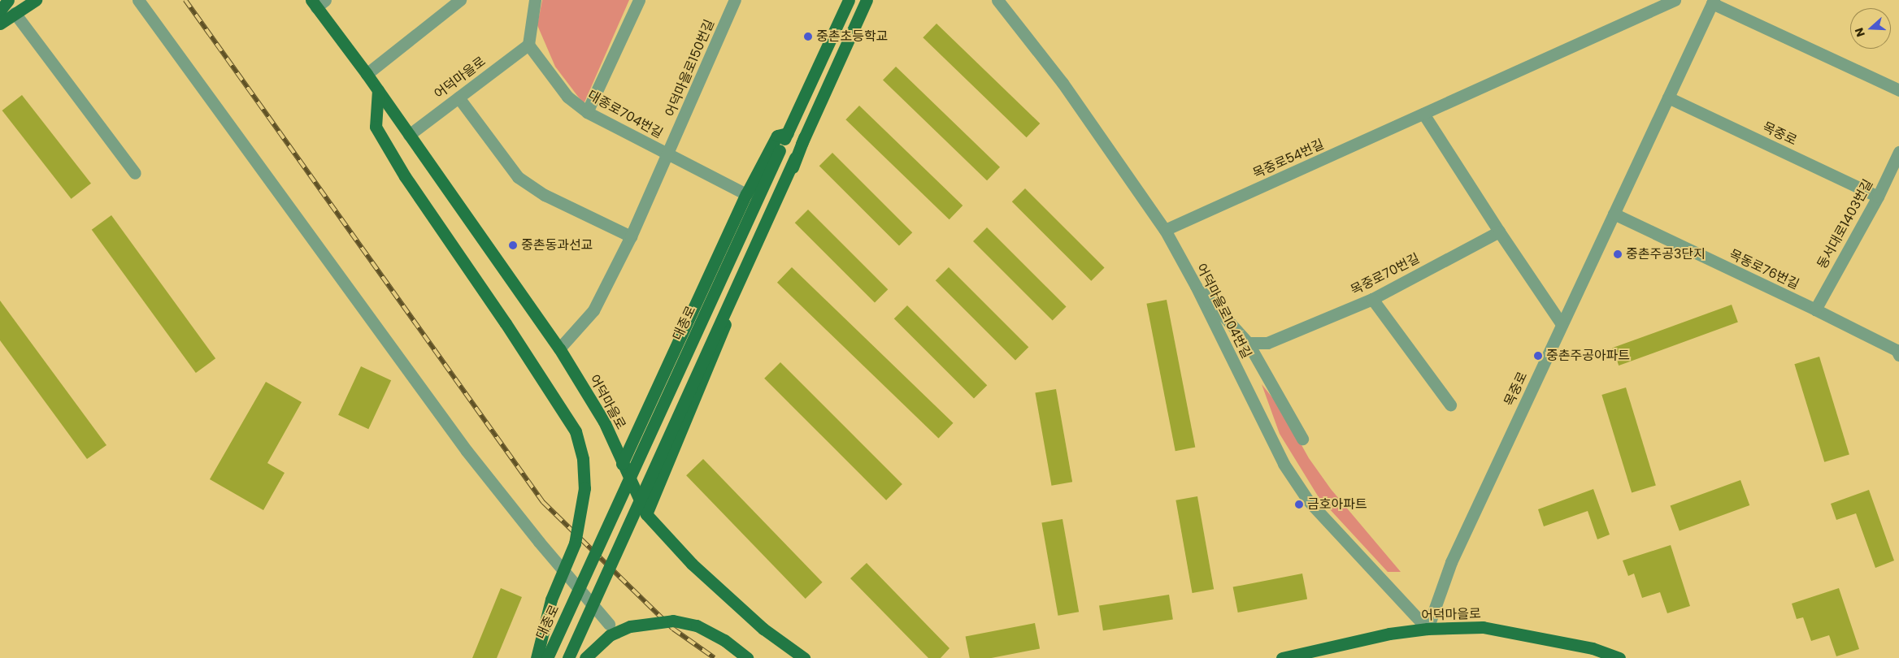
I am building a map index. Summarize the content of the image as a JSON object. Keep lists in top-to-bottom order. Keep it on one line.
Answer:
{"streets":{"main road":["어덕마을로","대종로"],"street":["어덕마을로150번길","대종로704번길","목중로","목중로54번길","동서대로1403번길","목동로76번길","목중로70번길","어덕마을로104번길"]},"crossings":[["어덕마을로150번길","어덕마을로"],["어덕마을로150번길","대종로704번길"],["어덕마을로","대종로704번길"],["어덕마을로","목중로"],["어덕마을로","어덕마을로104번길"],["목중로","동서대로1403번길"],["목중로","목동로76번길"],["목중로","어덕마을로104번길"],["목중로54번길","어덕마을로104번길"],["동서대로1403번길","목동로76번길"]],"places":["중촌초등학교","중촌동과선교","중촌주공3단지","중촌주공아파트","금호아파트"],"north":"left"}
